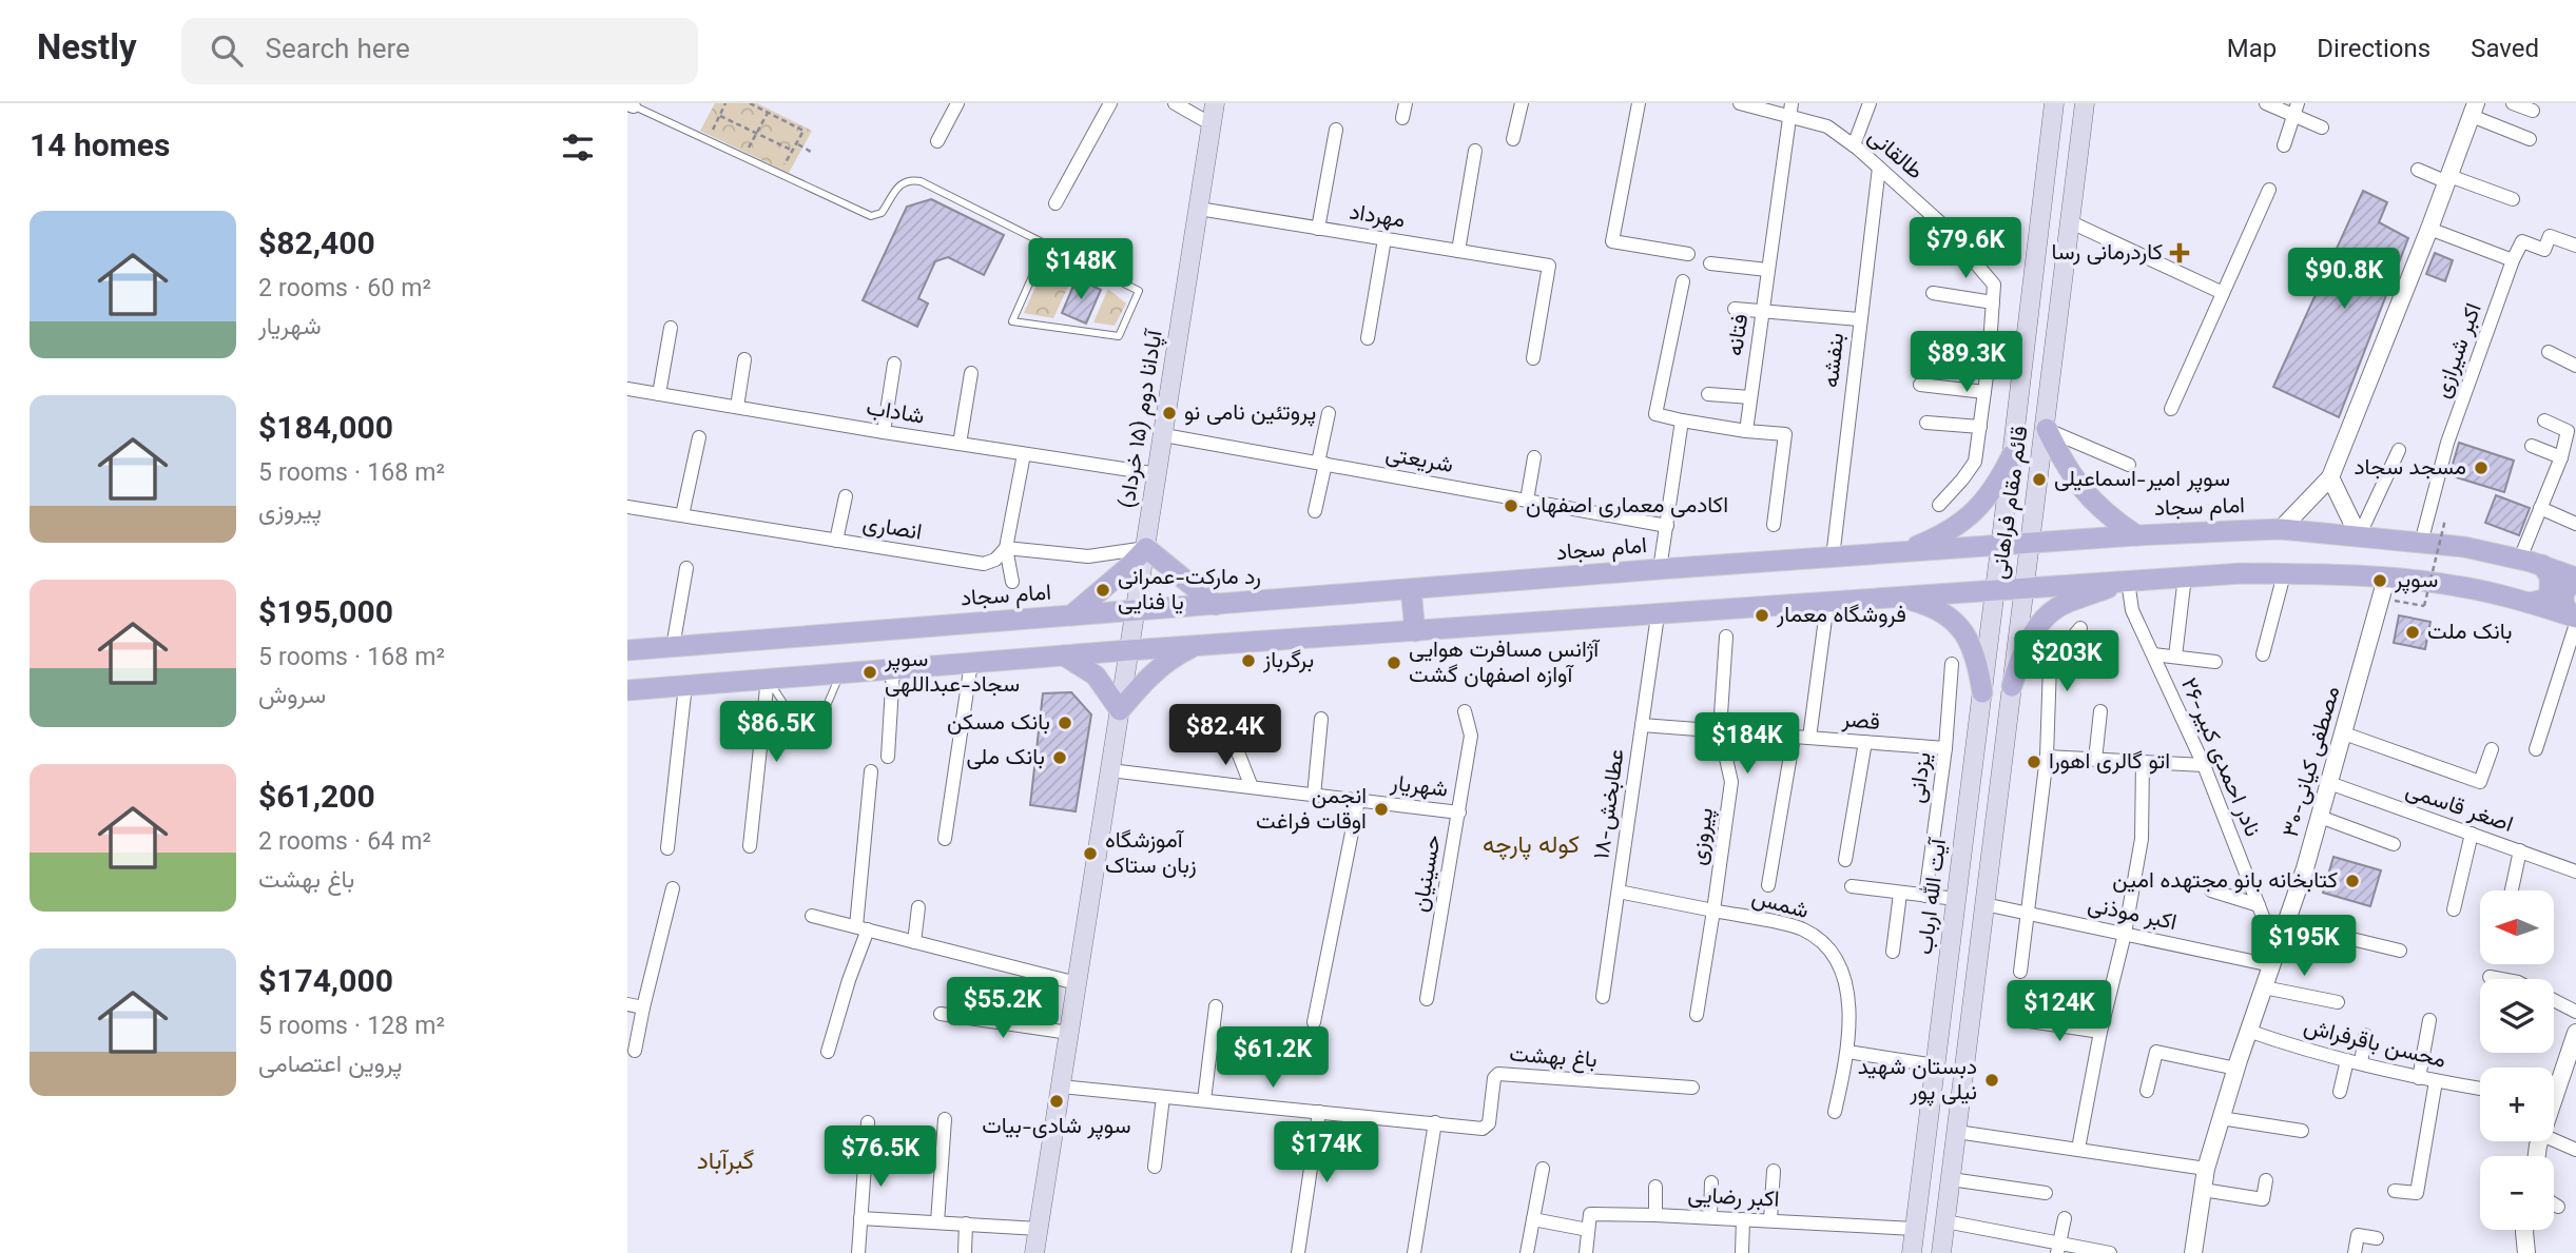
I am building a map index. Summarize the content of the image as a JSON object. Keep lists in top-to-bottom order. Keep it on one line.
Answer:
{"streets":{"main road":["آپادانا دوم (۱۵ خرداد)","قائم مقام فراهانی","امام سجاد","آیت الله ارباب"],"street":["طالقانی","مهرداد","فتانه","اکبر شیرازی","بنفشه","شاداب","شریعتی","انصاری","قصر","۲۶-نادر احمدی کبیر","۳۰-مصطفی کیانی","یزدانی","شهریار","۱۸-عطابخش","اصغر قاسمی","پیروزی","حسینیان","شمس","اکبر موذنی","محسن باقرفراش","باغ بهشت","اکبر رضایی"]},"crossings":[["طالقانی","فتانه"],["طالقانی","بنفشه"],["مهرداد","آپادانا دوم (۱۵ خرداد)"],["اکبر شیرازی","امام سجاد"],["بنفشه","امام سجاد"],["شاداب","آپادانا دوم (۱۵ خرداد)"],["آپادانا دوم (۱۵ خرداد)","شریعتی"],["آپادانا دوم (۱۵ خرداد)","امام سجاد"],["آپادانا دوم (۱۵ خرداد)","شهریار"],["آپادانا دوم (۱۵ خرداد)","باغ بهشت"],["قائم مقام فراهانی","امام سجاد"],["قائم مقام فراهانی","آیت الله ارباب"],["امام سجاد","آیت الله ارباب"],["قصر","یزدانی"],["قصر","۱۸-عطابخش"],["قصر","پیروزی"],["۲۶-نادر احمدی کبیر","۳۰-مصطفی کیانی"],["۲۶-نادر احمدی کبیر","اکبر موذنی"],["۳۰-مصطفی کیانی","اصغر قاسمی"],["۳۰-مصطفی کیانی","اکبر موذنی"],["۳۰-مصطفی کیانی","محسن باقرفراش"],["شهریار","حسینیان"],["۱۸-عطابخش","شمس"],["پیروزی","شمس"],["آیت الله ارباب","اکبر رضایی"]],"districts":["کوله پارچه","گبرآباد"],"places":{"health":["کاردرمانی رسا"],"other":["پروتئین نامی نو","مسجد سجاد","سوپر امیر-اسماعیلی","اکادمی معماری اصفهان","سوپر","رد مارکت-عمرانی یا فنایی","فروشگاه معمار","بانک ملت","برگرباز","آژانس مسافرت هوایی آوازه اصفهان گشت","سوپر سجاد-عبداللهی","بانک مسکن","بانک ملی","اتو گالری اهورا","انجمن اوقات فراغت","آموزشگاه زبان ستاک","کتابخانه بانو مجتهده امین","دبستان شهید نیلی پور","سوپر شادی-بیات"]},"north":"left","page":{"header":"Nestly","search":"Search here","nav":["Map","Directions","Saved"],"heading":"14 homes","list":[{"name":"$82,400","note":"2 rooms · 60 m² · شهریار"},{"name":"$184,000","note":"5 rooms · 168 m² · پیروزی"},{"name":"$195,000","note":"5 rooms · 168 m² · سروش"},{"name":"$61,200","note":"2 rooms · 64 m² · باغ بهشت"},{"name":"$174,000","note":"5 rooms · 128 m² · پروین اعتصامی"}],"price":["$79.6K","$148K","$90.8K","$89.3K","$203K","$86.5K","$82.4K","$184K","$195K","$55.2K","$124K","$61.2K","$174K","$76.5K"],"map_buttons":["+","−"]}}
